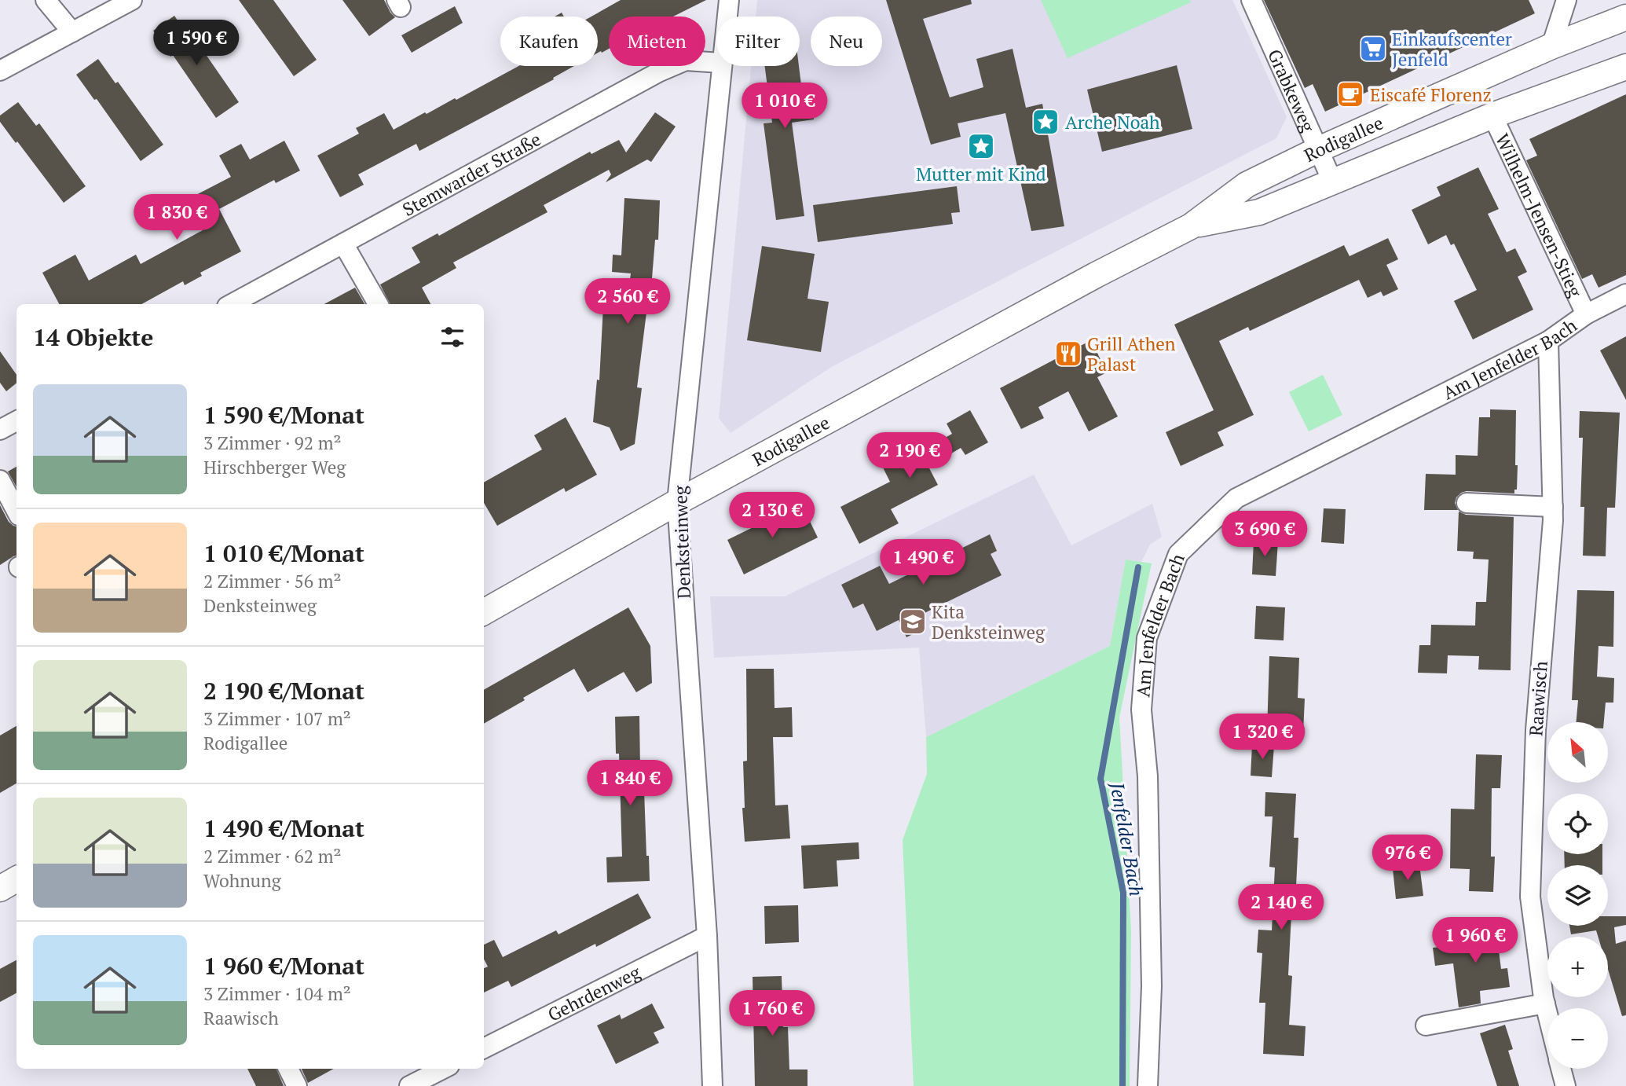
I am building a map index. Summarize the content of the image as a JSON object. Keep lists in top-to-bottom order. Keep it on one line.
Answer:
{"streets":{"main road":["Rodigallee"],"street":["Grabkeweg","Stemwarder Straße","Wilhelm-Jensen-Stieg","Am Jenfelder Bach","Denksteinweg","Raawisch","Gehrdenweg"]},"crossings":[["Grabkeweg","Rodigallee"],["Rodigallee","Wilhelm-Jensen-Stieg"],["Rodigallee","Denksteinweg"],["Wilhelm-Jensen-Stieg","Am Jenfelder Bach"],["Am Jenfelder Bach","Raawisch"],["Denksteinweg","Gehrdenweg"]],"water":["Jenfelder Bach"],"places":{"supermarket":["Einkaufscenter Jenfeld"],"cafe":["Eiscafé Florenz"],"place":["Arche Noah","Mutter mit Kind"],"restaurant":["Grill Athen Palast"],"school or university":["Kita Denksteinweg"]},"north":"top left","page":{"chip":["Kaufen","Mieten","Filter","Neu"],"price":["1 590 €","1 010 €","1 830 €","2 560 €","2 190 €","2 130 €","3 690 €","1 490 €","1 320 €","1 840 €","976 €","2 140 €","1 960 €","1 760 €"],"heading":"14 Objekte","list":[{"name":"1 590 €/Monat","note":"3 Zimmer · 92 m² · Hirschberger Weg"},{"name":"1 010 €/Monat","note":"2 Zimmer · 56 m² · Denksteinweg"},{"name":"2 190 €/Monat","note":"3 Zimmer · 107 m² · Rodigallee"},{"name":"1 490 €/Monat","note":"2 Zimmer · 62 m² · Wohnung"},{"name":"1 960 €/Monat","note":"3 Zimmer · 104 m² · Raawisch"}],"map_buttons":["+","−"]}}
